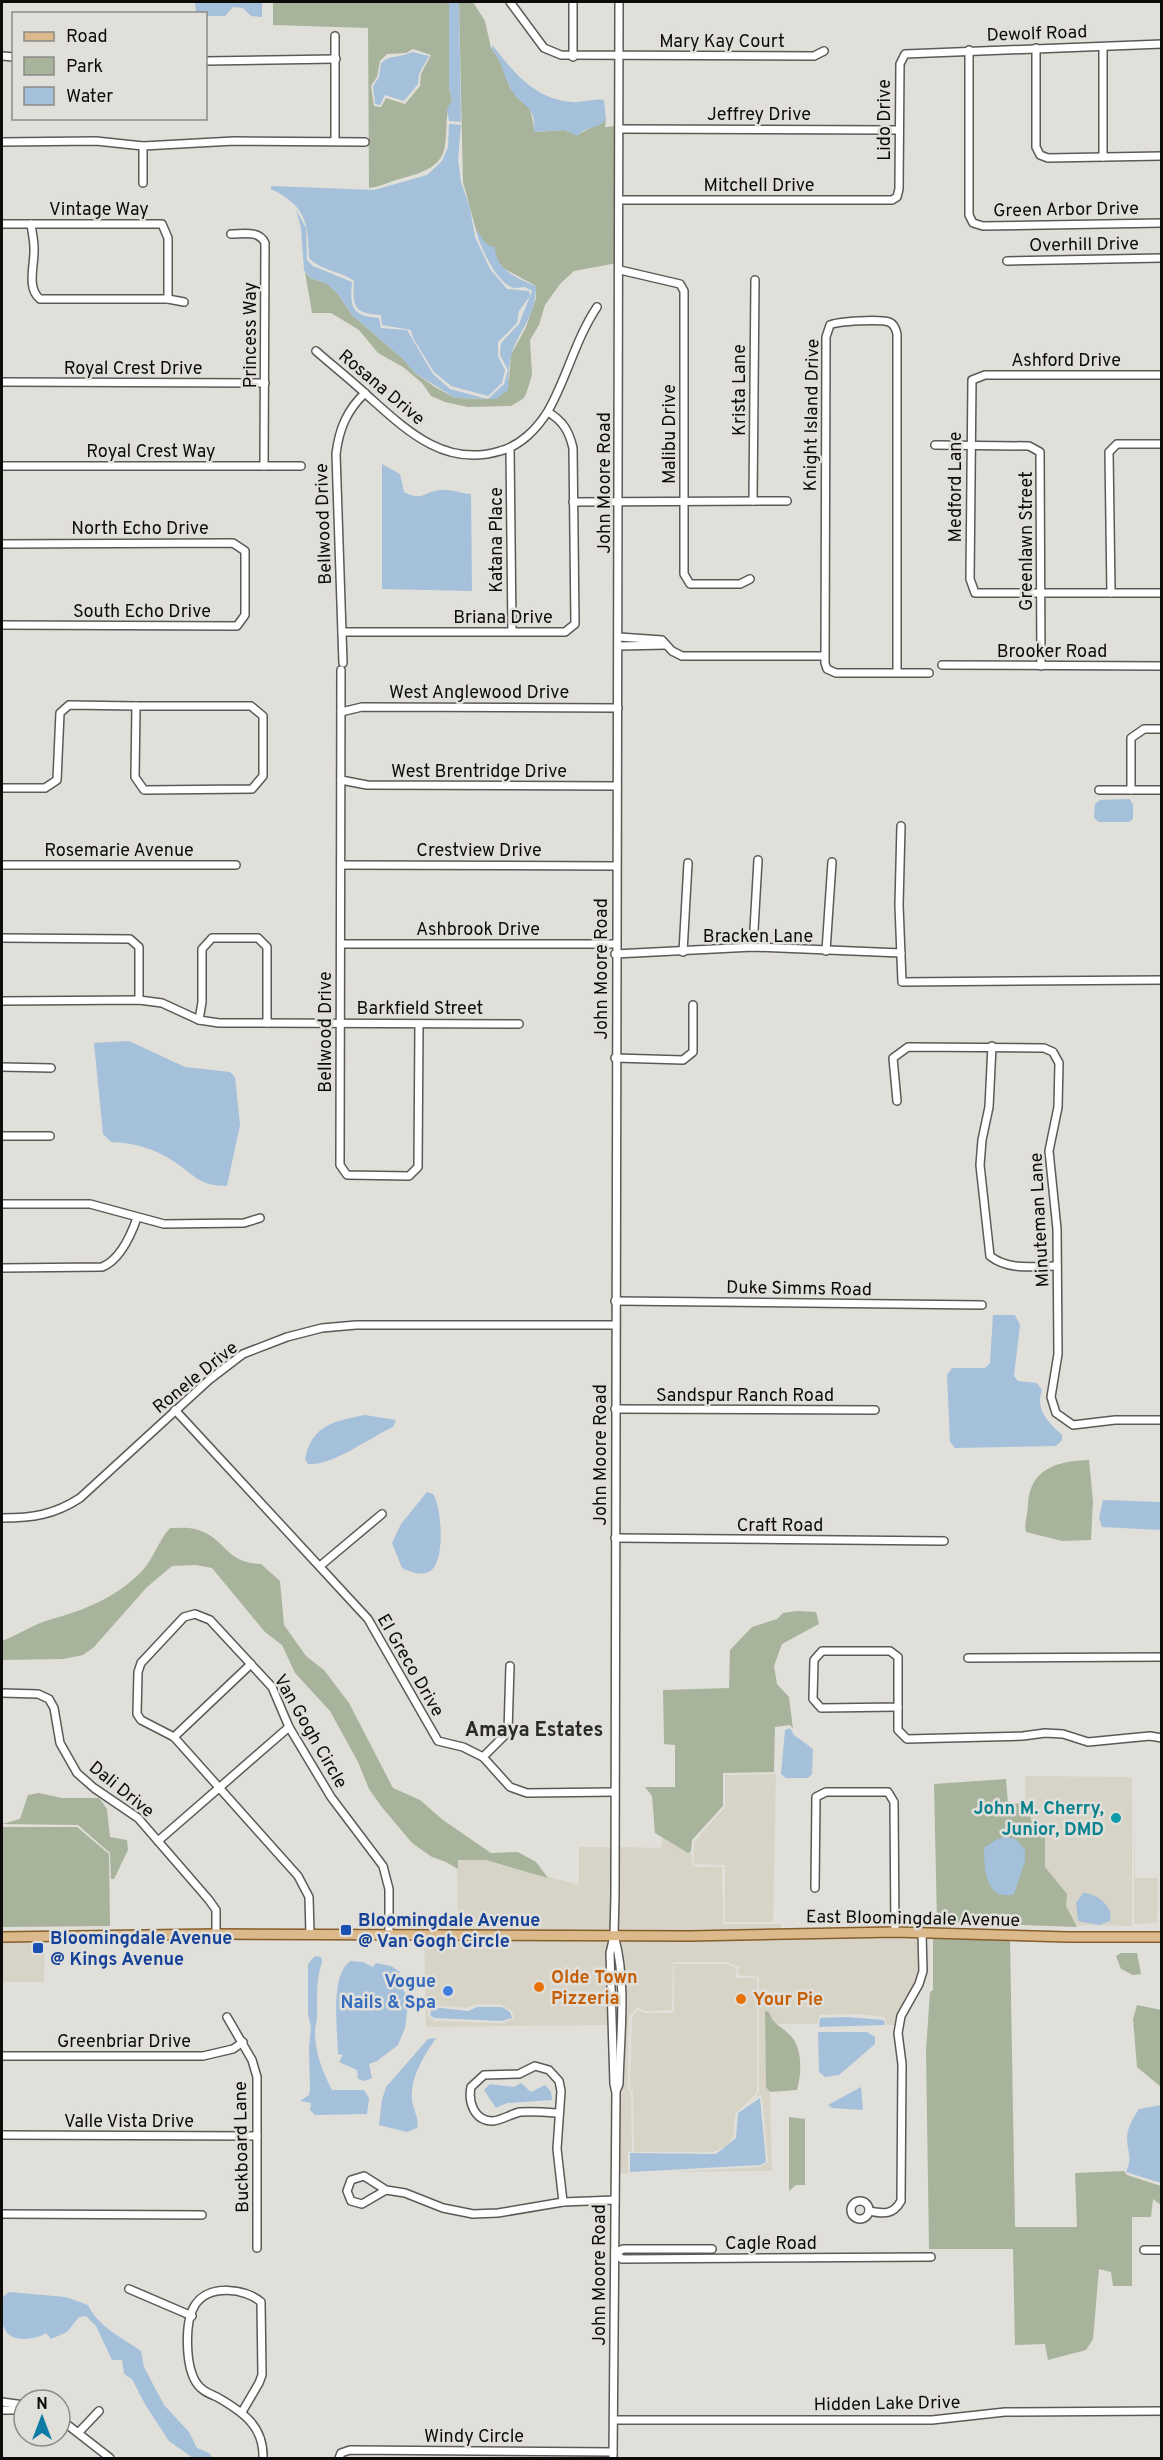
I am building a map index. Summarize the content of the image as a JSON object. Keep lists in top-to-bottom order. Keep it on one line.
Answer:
{"streets":{"main road":["East Bloomingdale Avenue"],"street":["Dewolf Road","Mary Kay Court","Jeffrey Drive","Lido Drive","Mitchell Drive","Vintage Way","Green Arbor Drive","Overhill Drive","Princess Way","Ashford Drive","Royal Crest Drive","Rosana Drive","Krista Lane","Knight Island Drive","Malibu Drive","Royal Crest Way","John Moore Road","Medford Lane","Bellwood Drive","North Echo Drive","Katana Place","Greenlawn Street","South Echo Drive","Briana Drive","Brooker Road","West Anglewood Drive","West Brentridge Drive","Rosemarie Avenue","Crestview Drive","Ashbrook Drive","Bracken Lane","Barkfield Street","Minuteman Lane","Duke Simms Road","Ronele Drive","Sandspur Ranch Road","Craft Road","El Greco Drive","Van Gogh Circle","Dali Drive","Greenbriar Drive","Valle Vista Drive","Buckboard Lane","Cagle Road","Hidden Lake Drive","Windy Circle"]},"crossings":[["Dewolf Road","Lido Drive"],["Dewolf Road","Green Arbor Drive"],["Mary Kay Court","John Moore Road"],["Jeffrey Drive","Lido Drive"],["Jeffrey Drive","John Moore Road"],["Lido Drive","Mitchell Drive"],["Mitchell Drive","John Moore Road"],["Princess Way","Royal Crest Drive"],["Princess Way","Royal Crest Way"],["Ashford Drive","Medford Lane"],["Rosana Drive","Bellwood Drive"],["Rosana Drive","Katana Place"],["Rosana Drive","Briana Drive"],["Malibu Drive","John Moore Road"],["John Moore Road","West Anglewood Drive"],["John Moore Road","West Brentridge Drive"],["John Moore Road","Crestview Drive"],["John Moore Road","Ashbrook Drive"],["John Moore Road","Bracken Lane"],["John Moore Road","Duke Simms Road"],["John Moore Road","Ronele Drive"],["John Moore Road","Sandspur Ranch Road"],["John Moore Road","Craft Road"],["John Moore Road","El Greco Drive"],["John Moore Road","East Bloomingdale Avenue"],["John Moore Road","Cagle Road"],["John Moore Road","Hidden Lake Drive"],["John Moore Road","Windy Circle"],["Medford Lane","Greenlawn Street"],["Bellwood Drive","Briana Drive"],["Bellwood Drive","West Anglewood Drive"],["Bellwood Drive","West Brentridge Drive"],["Bellwood Drive","Crestview Drive"],["Bellwood Drive","Ashbrook Drive"],["Bellwood Drive","Barkfield Street"],["North Echo Drive","South Echo Drive"],["Katana Place","Briana Drive"],["Greenlawn Street","Brooker Road"],["Ronele Drive","El Greco Drive"],["Van Gogh Circle","East Bloomingdale Avenue"],["Dali Drive","East Bloomingdale Avenue"],["Greenbriar Drive","Buckboard Lane"],["Valle Vista Drive","Buckboard Lane"]],"districts":["Amaya Estates"],"places":{"other":["John M. Cherry, Junior, DMD","Olde Town Pizzeria","Vogue Nails & Spa","Your Pie"],"transit":["Bloomingdale Avenue @ Van Gogh Circle","Bloomingdale Avenue @ Kings Avenue"]},"legend":["Road","Park","Water"],"north":"top"}
